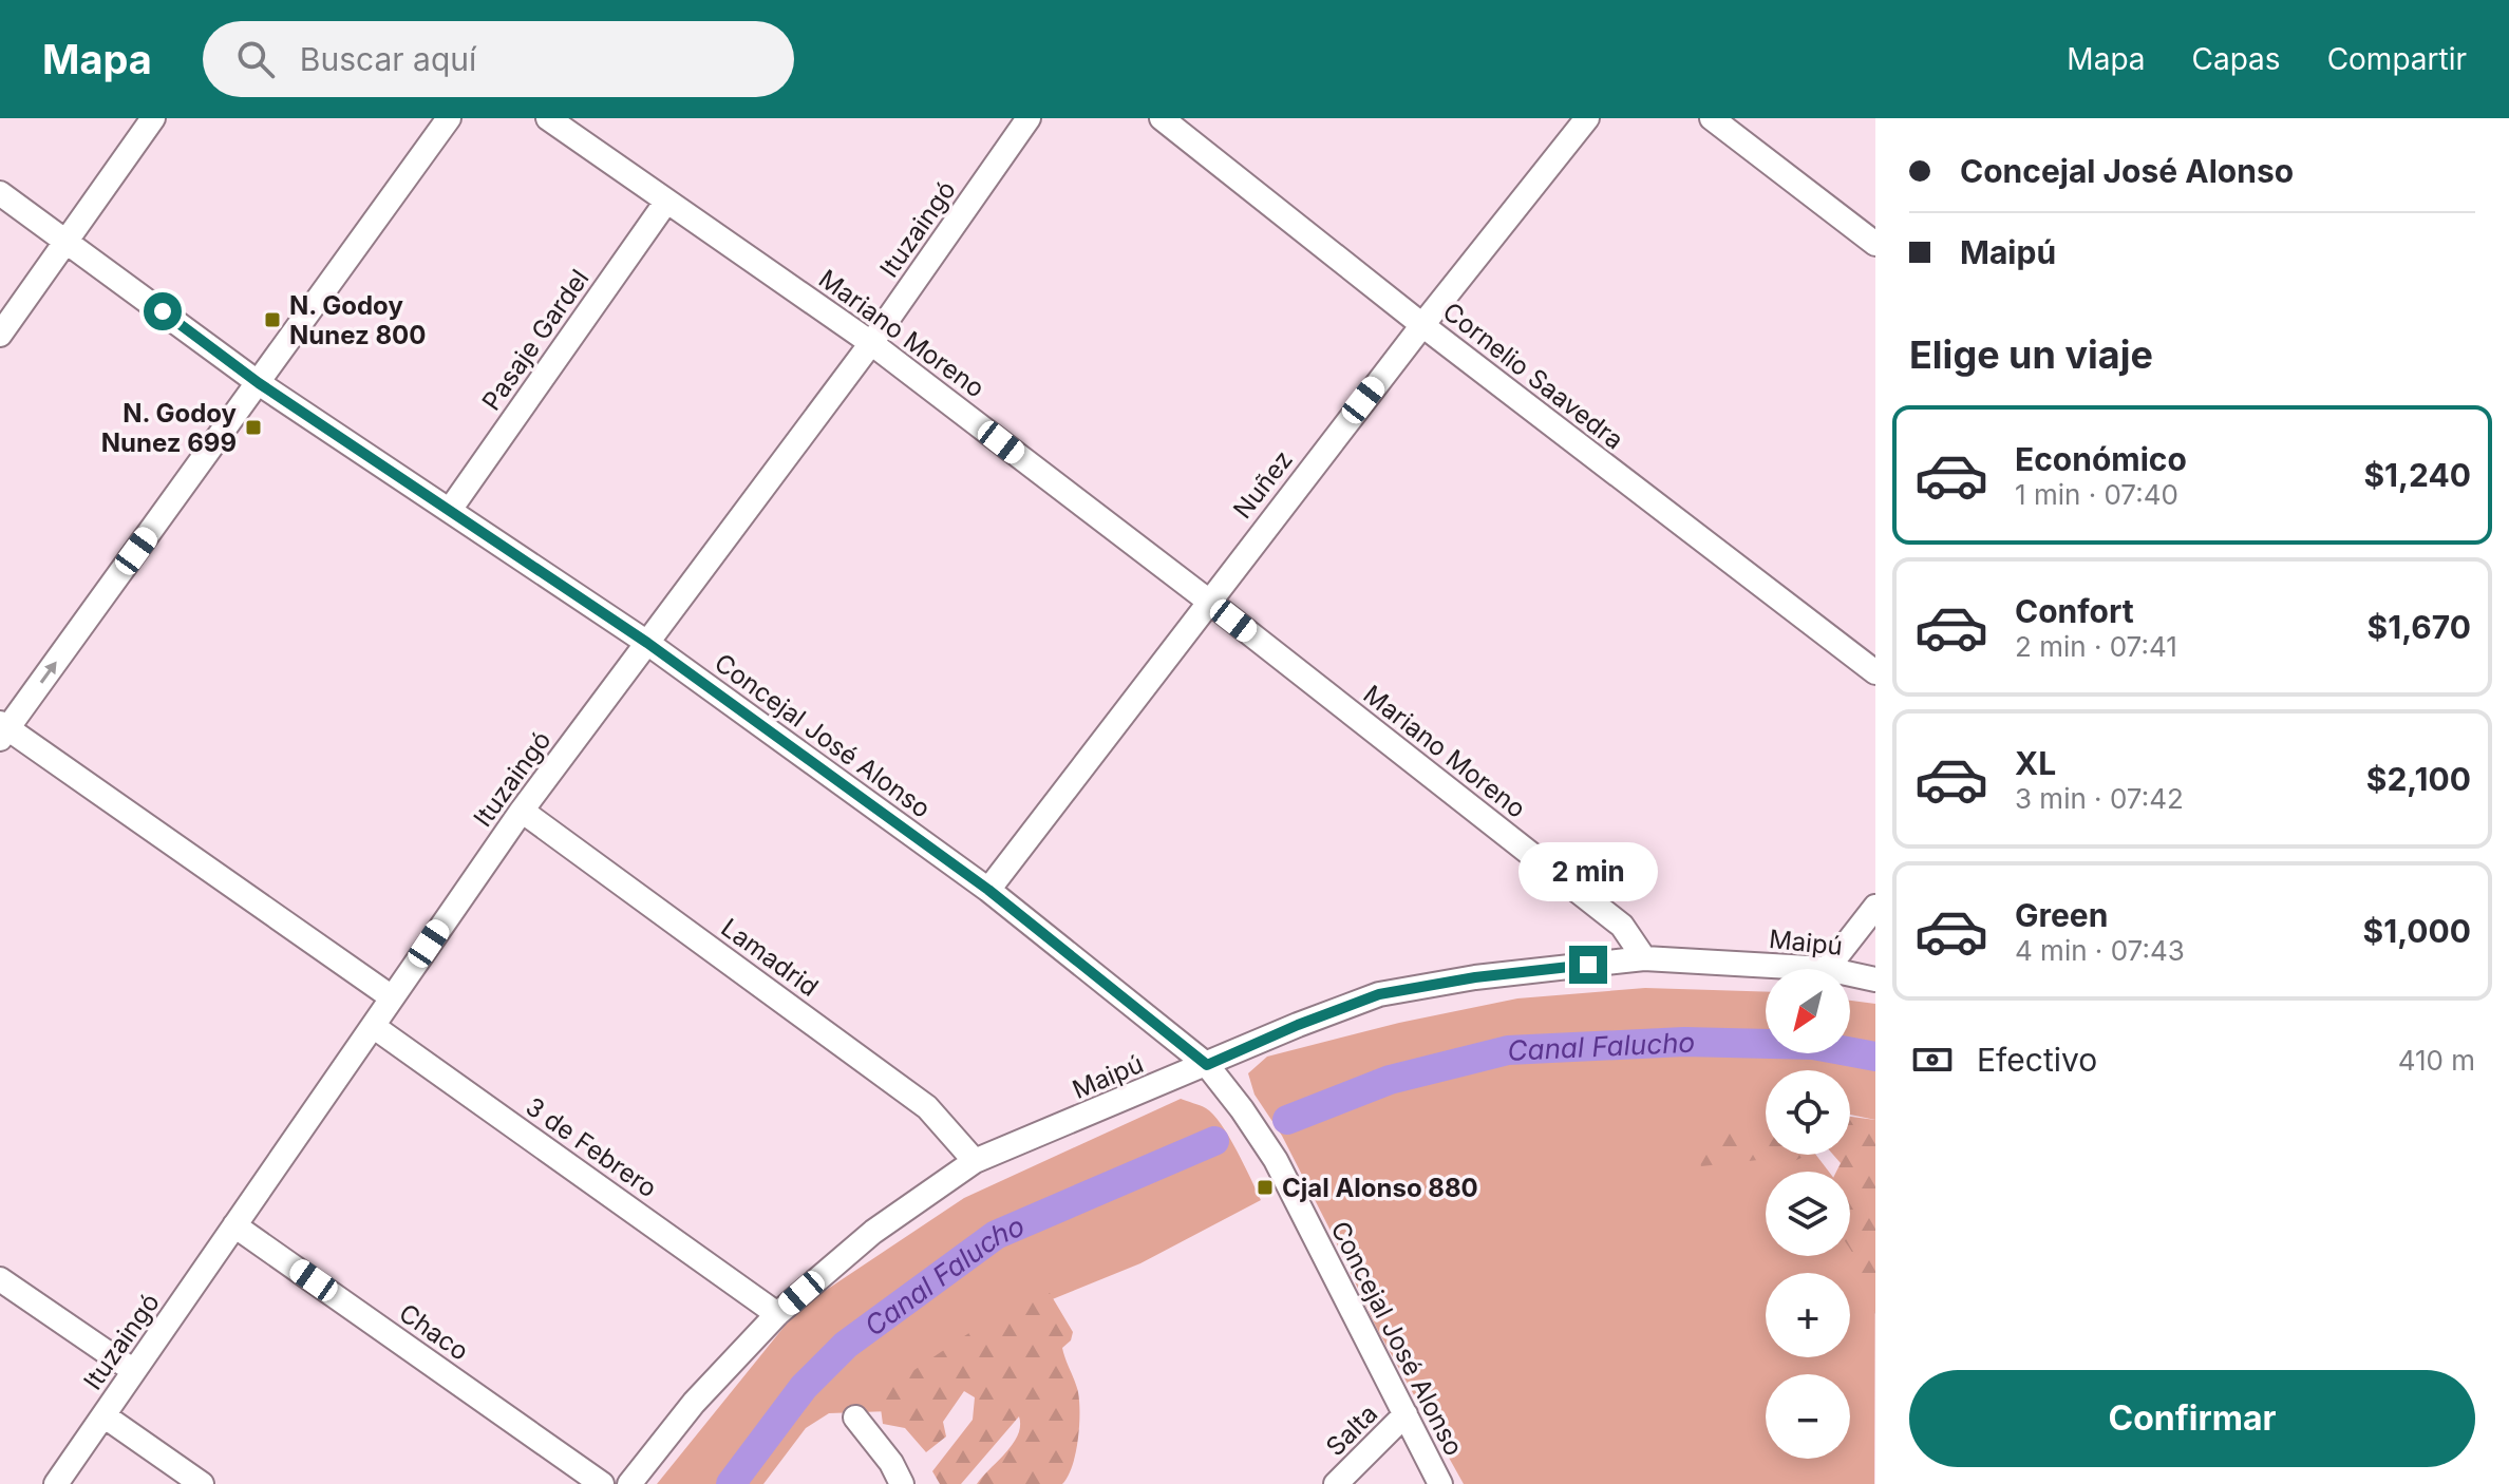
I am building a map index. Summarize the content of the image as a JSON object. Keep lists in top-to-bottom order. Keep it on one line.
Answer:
{"streets":{"street":["Ituzaingó","Mariano Moreno","Pasaje Gardel","Cornelio Saavedra","Nuñez","Concejal José Alonso","Maipú","Lamadrid","3 de Febrero","Chaco","Salta"]},"crossings":[["Ituzaingó","Mariano Moreno"],["Ituzaingó","Concejal José Alonso"],["Ituzaingó","Lamadrid"],["Ituzaingó","3 de Febrero"],["Ituzaingó","Chaco"],["Mariano Moreno","Pasaje Gardel"],["Mariano Moreno","Nuñez"],["Mariano Moreno","Maipú"],["Pasaje Gardel","Concejal José Alonso"],["Cornelio Saavedra","Nuñez"],["Nuñez","Concejal José Alonso"],["Concejal José Alonso","Maipú"],["Concejal José Alonso","Salta"],["Maipú","Lamadrid"],["Maipú","3 de Febrero"]],"water":["Canal Falucho"],"places":{"transit":["N. Godoy Nunez 800","N. Godoy Nunez 699","Cjal Alonso 880"]},"north":"bottom left","page":{"header":"Mapa","search":"Buscar aquí","nav":["Mapa","Capas","Compartir"],"banner":["Concejal José Alonso","Maipú"],"heading":"Elige un viaje","list":[{"name":"Económico","note":"1 min · 07:40","value":"$1,240"},{"name":"Confort","note":"2 min · 07:41","value":"$1,670"},{"name":"XL","note":"3 min · 07:42","value":"$2,100"},{"name":"Green","note":"4 min · 07:43","value":"$1,000"}],"bubble":"2 min","map_buttons":["+","−"],"pay":["Efectivo","410 m"],"buttons":"Confirmar"}}
